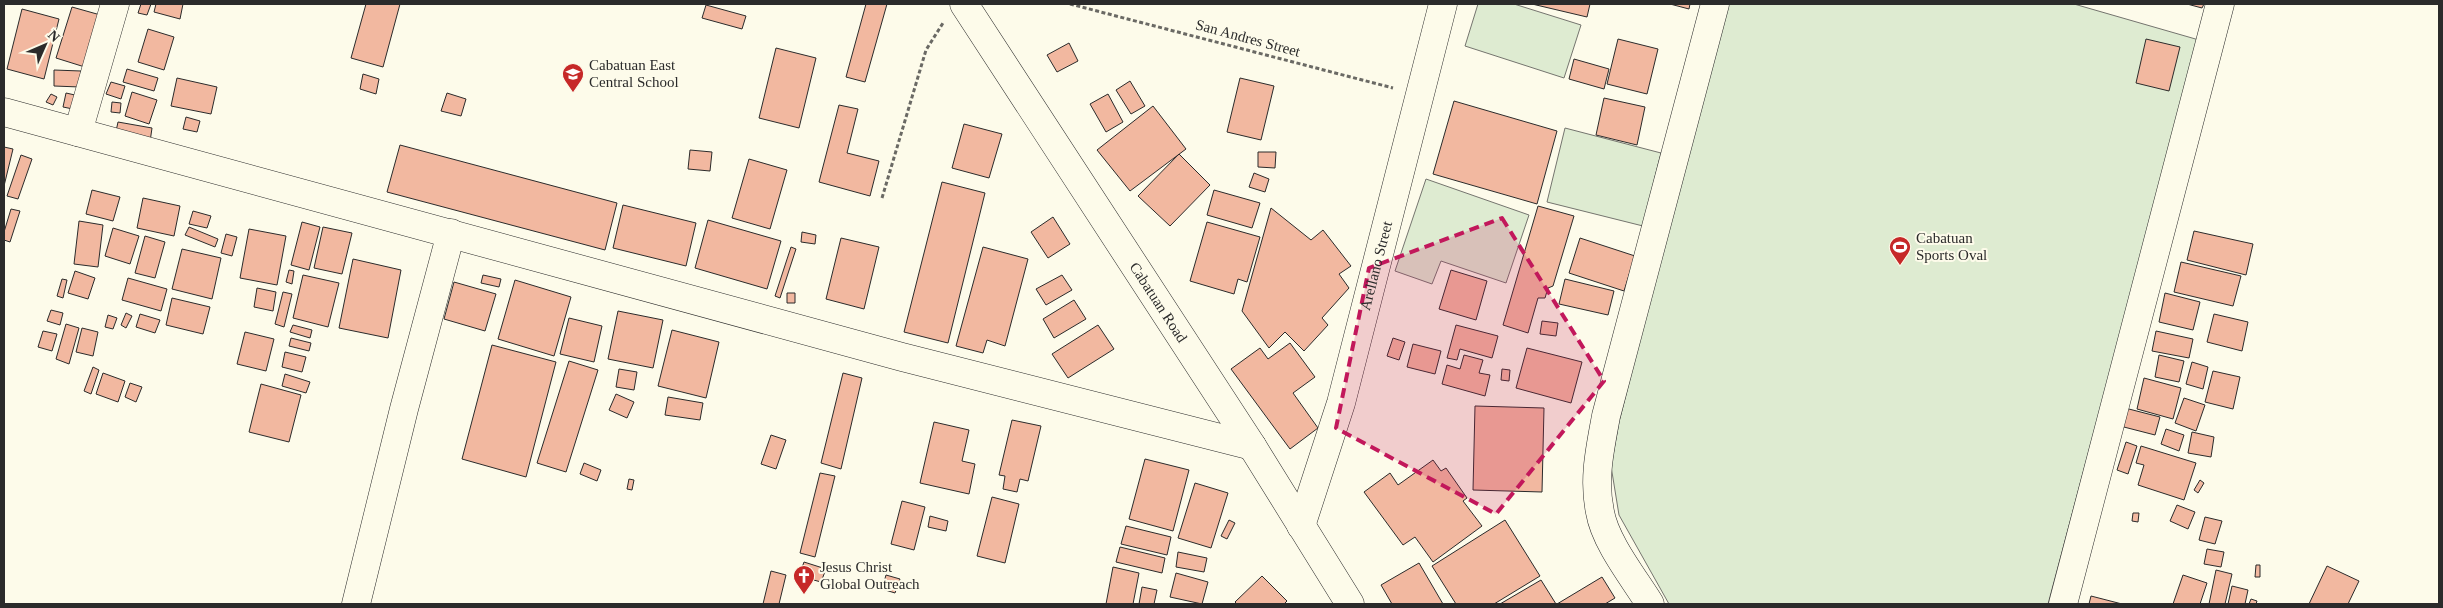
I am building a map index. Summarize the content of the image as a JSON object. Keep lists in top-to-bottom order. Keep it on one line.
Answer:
{"streets":{"main road":["Arellano Street","Cabatuan Road"],"path":["San Andres Street"]},"crossings":[["San Andres Street","Arellano Street"],["Arellano Street","Cabatuan Road"]],"places":{"school or university":["Cabatuan East Central School"],"sports":["Cabatuan Sports Oval"],"church":["Jesus Christ Global Outreach"]},"north":"top right"}
